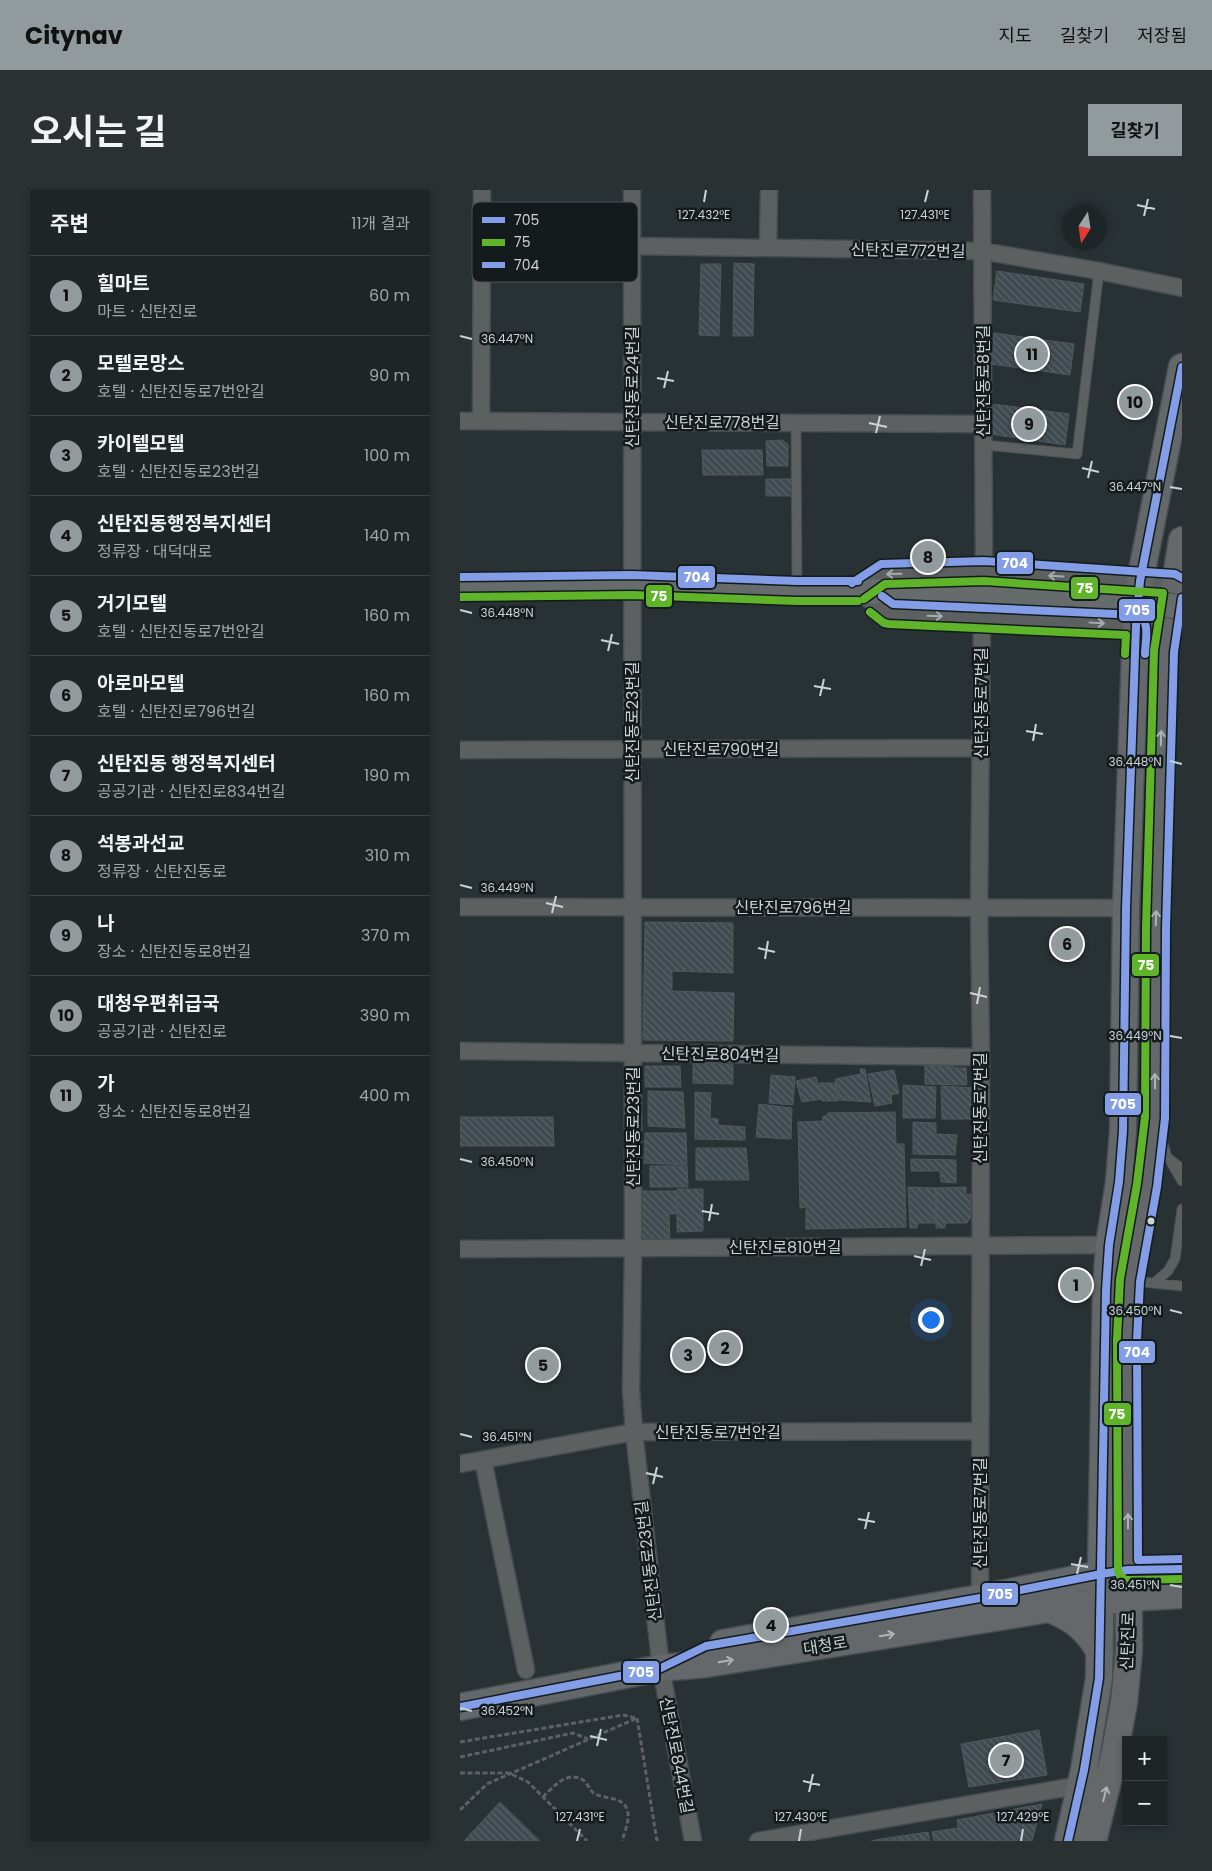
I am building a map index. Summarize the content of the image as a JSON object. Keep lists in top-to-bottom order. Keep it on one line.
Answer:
{"streets":{"main road":["신탄진로","대청로"],"street":["신탄진로772번길","신탄진동로8번길","신탄진동로24번길","신탄진로778번길","신탄진동로7번길","신탄진동로23번길","신탄진로790번길","신탄진로796번길","신탄진로804번길","신탄진로810번길","신탄진동로7번안길","신탄진로844번길"]},"crossings":[["신탄진로772번길","신탄진동로8번길"],["신탄진동로8번길","신탄진로778번길"],["신탄진동로24번길","신탄진로778번길"],["신탄진동로24번길","신탄진동로23번길"],["신탄진동로7번길","신탄진로790번길"],["신탄진동로7번길","신탄진로796번길"],["신탄진동로7번길","신탄진로804번길"],["신탄진동로7번길","신탄진로810번길"],["신탄진동로7번길","신탄진동로7번안길"],["신탄진동로23번길","신탄진로790번길"],["신탄진동로23번길","신탄진로796번길"],["신탄진동로23번길","신탄진로804번길"],["신탄진동로23번길","신탄진로810번길"],["신탄진동로23번길","신탄진동로7번안길"],["신탄진동로23번길","대청로"],["신탄진동로23번길","신탄진로844번길"],["신탄진로796번길","신탄진로"],["신탄진로810번길","신탄진로"],["신탄진로","대청로"],["대청로","신탄진로844번길"]],"lines":["transit line 705","transit line 704","transit line 75"],"legend":["705","75","704"],"north":"bottom","page":{"header":"Citynav","nav":["지도","길찾기","저장됨"],"title":"오시는 길","buttons":"길찾기","heading":["주변","11개 결과"],"list":[{"mark":"1","name":"힐마트","note":"마트 · 신탄진로","value":"60 m"},{"mark":"2","name":"모텔로망스","note":"호텔 · 신탄진동로7번안길","value":"90 m"},{"mark":"3","name":"카이텔모텔","note":"호텔 · 신탄진동로23번길","value":"100 m"},{"mark":"4","name":"신탄진동행정복지센터","note":"정류장 · 대덕대로","value":"140 m"},{"mark":"5","name":"거기모텔","note":"호텔 · 신탄진동로7번안길","value":"160 m"},{"mark":"6","name":"아로마모텔","note":"호텔 · 신탄진로796번길","value":"160 m"},{"mark":"7","name":"신탄진동 행정복지센터","note":"공공기관 · 신탄진로834번길","value":"190 m"},{"mark":"8","name":"석봉과선교","note":"정류장 · 신탄진동로","value":"310 m"},{"mark":"9","name":"나","note":"장소 · 신탄진동로8번길","value":"370 m"},{"mark":"10","name":"대청우편취급국","note":"공공기관 · 신탄진로","value":"390 m"},{"mark":"11","name":"가","note":"장소 · 신탄진동로8번길","value":"400 m"}],"pins":["11","10","9","8","6","1","2","3","5","4","7"],"map_buttons":["+","−"]},"coordinates":["127.432°E","127.431°E","36.447°N","36.448°N","36.449°N","36.450°N","36.451°N","36.452°N","127.430°E","127.429°E"]}
